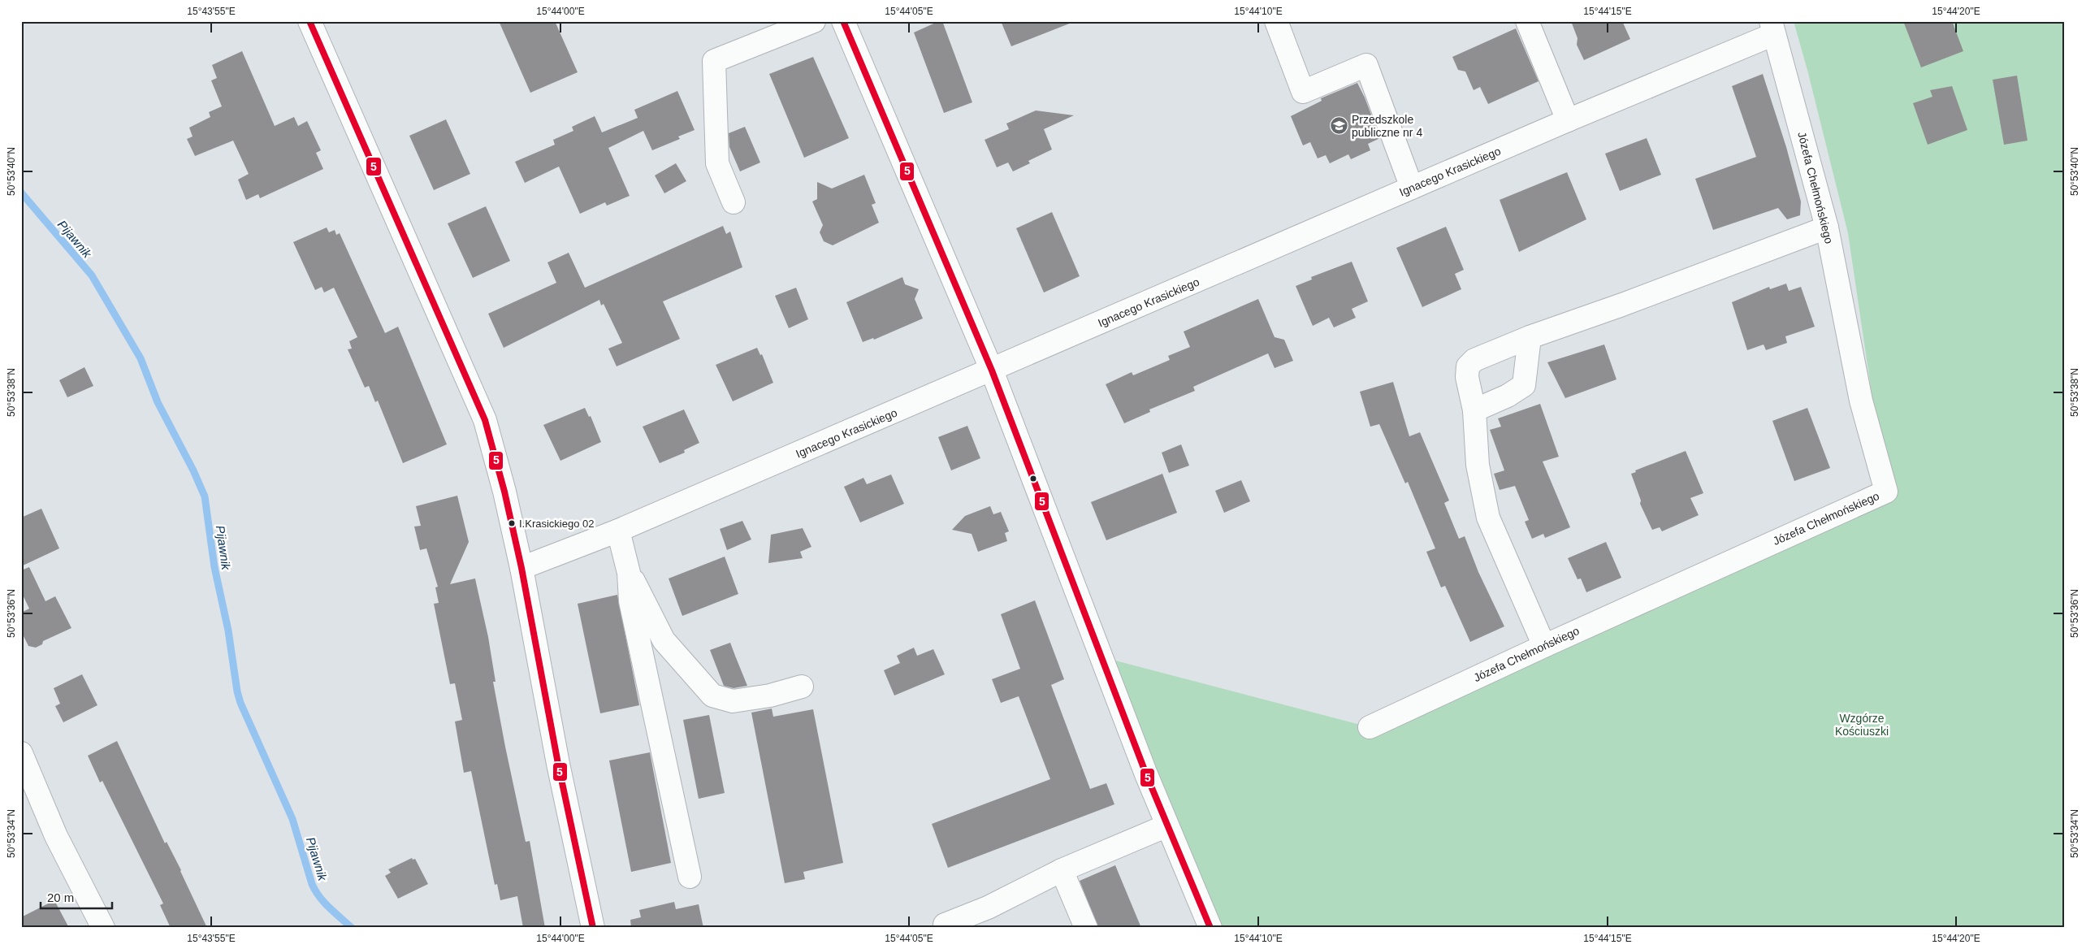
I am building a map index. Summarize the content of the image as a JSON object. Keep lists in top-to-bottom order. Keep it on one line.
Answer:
{"streets":{"street":["Ignacego Krasickiego","Józefa Chełmońskiego"]},"crossings":[["Ignacego Krasickiego","Józefa Chełmońskiego"]],"water":["Pijawnik"],"parks":["Wzgórze Kościuszki"],"places":{"school or university":["Przedszkole publiczne nr 4"],"other":["I.Krasickiego 02"]},"lines":["transit line 5"],"scale_bar":"20 m","coordinates":["15°43'55\"E","15°44'00\"E","15°44'05\"E","15°44'10\"E","15°44'15\"E","15°44'20\"E","50°53'40\"N","50°53'38\"N","50°53'36\"N","50°53'34\"N"]}
